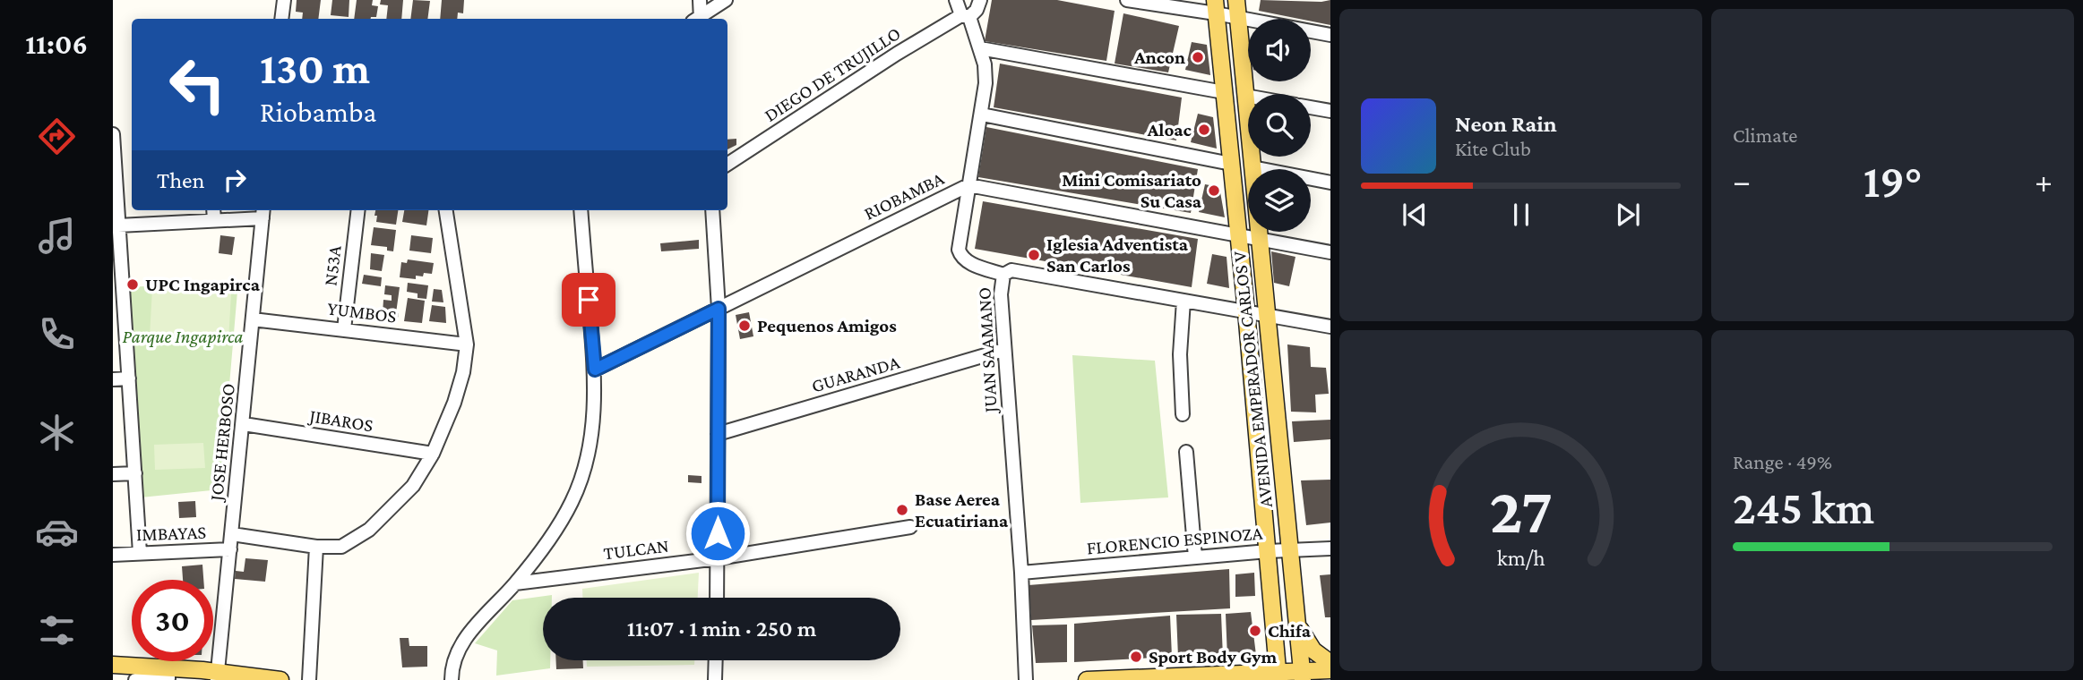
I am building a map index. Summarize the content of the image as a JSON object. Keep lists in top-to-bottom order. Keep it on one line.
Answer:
{"streets":{"main road":["AVENIDA EMPERADOR CARLOS V"],"street":["DIEGO DE TRUJILLO","RIOBAMBA","N53A","YUMBOS","JUAN SAAMANO","GUARANDA","JIBAROS","JOSE HERBOSO","IMBAYAS","FLORENCIO ESPINOZA","TULCAN"]},"crossings":[["DIEGO DE TRUJILLO","JUAN SAAMANO"],["RIOBAMBA","JUAN SAAMANO"],["RIOBAMBA","AVENIDA EMPERADOR CARLOS V"],["N53A","YUMBOS"],["YUMBOS","JOSE HERBOSO"],["JUAN SAAMANO","GUARANDA"],["JUAN SAAMANO","FLORENCIO ESPINOZA"],["AVENIDA EMPERADOR CARLOS V","FLORENCIO ESPINOZA"],["JIBAROS","JOSE HERBOSO"],["JOSE HERBOSO","IMBAYAS"]],"parks":["Parque Ingapirca"],"places":["Ancon","Aloac","Mini Comisariato Su Casa","Iglesia Adventista San Carlos","UPC Ingapirca","Pequenos Amigos","Base Aerea Ecuatiriana","Chifa","Sport Body Gym"],"page":{"tabs":"11:06","tile":["Climate",["Range · 49%","245 km"]],"turn":["130 m","Riobamba"],"song":["Neon Rain","Kite Club"],"then":"Then","heat":["−","19°","+"],"limit":"30","trip":"11:07 · 1 min · 250 m","gauge":["27","km/h"]}}
